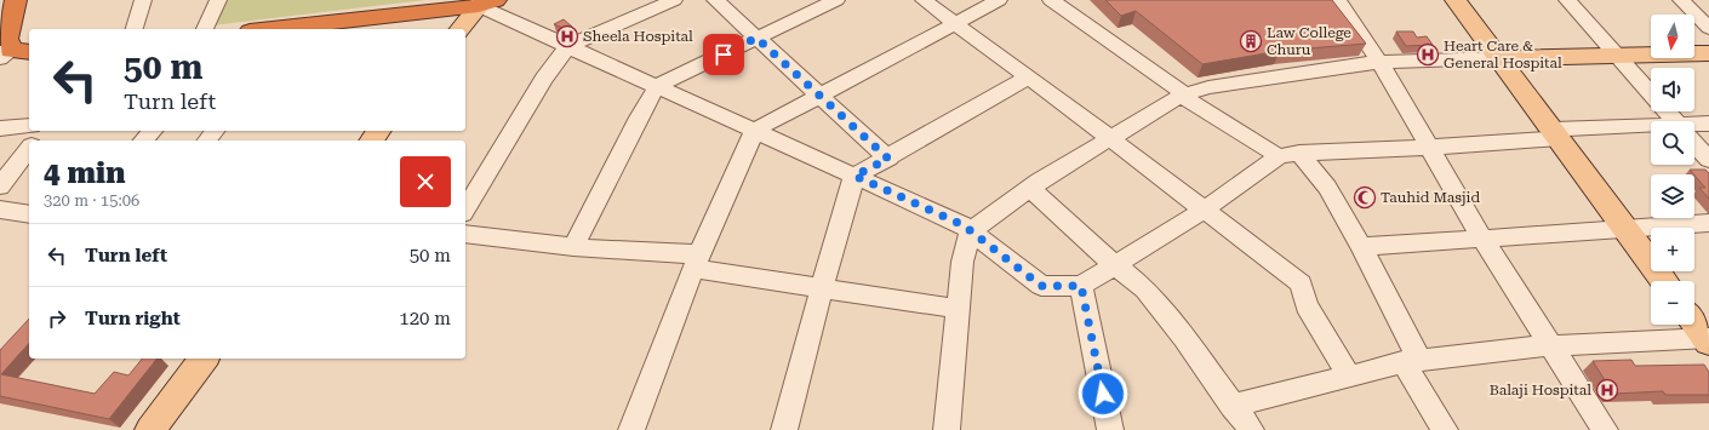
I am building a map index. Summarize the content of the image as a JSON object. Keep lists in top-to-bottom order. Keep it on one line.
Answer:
{"places":{"hospital":["Sheela Hospital","Heart Care & General Hospital","Balaji Hospital"],"building":["Law College Churu"],"mosque":["Tauhid Masjid"]},"north":"bottom","page":{"map_buttons":["+","−"],"turn":["50 m","Turn left"],"heading":["4 min","320 m · 15:06"],"list":[{"name":"Turn left","value":"50 m"},{"name":"Turn right","value":"120 m"}]}}
